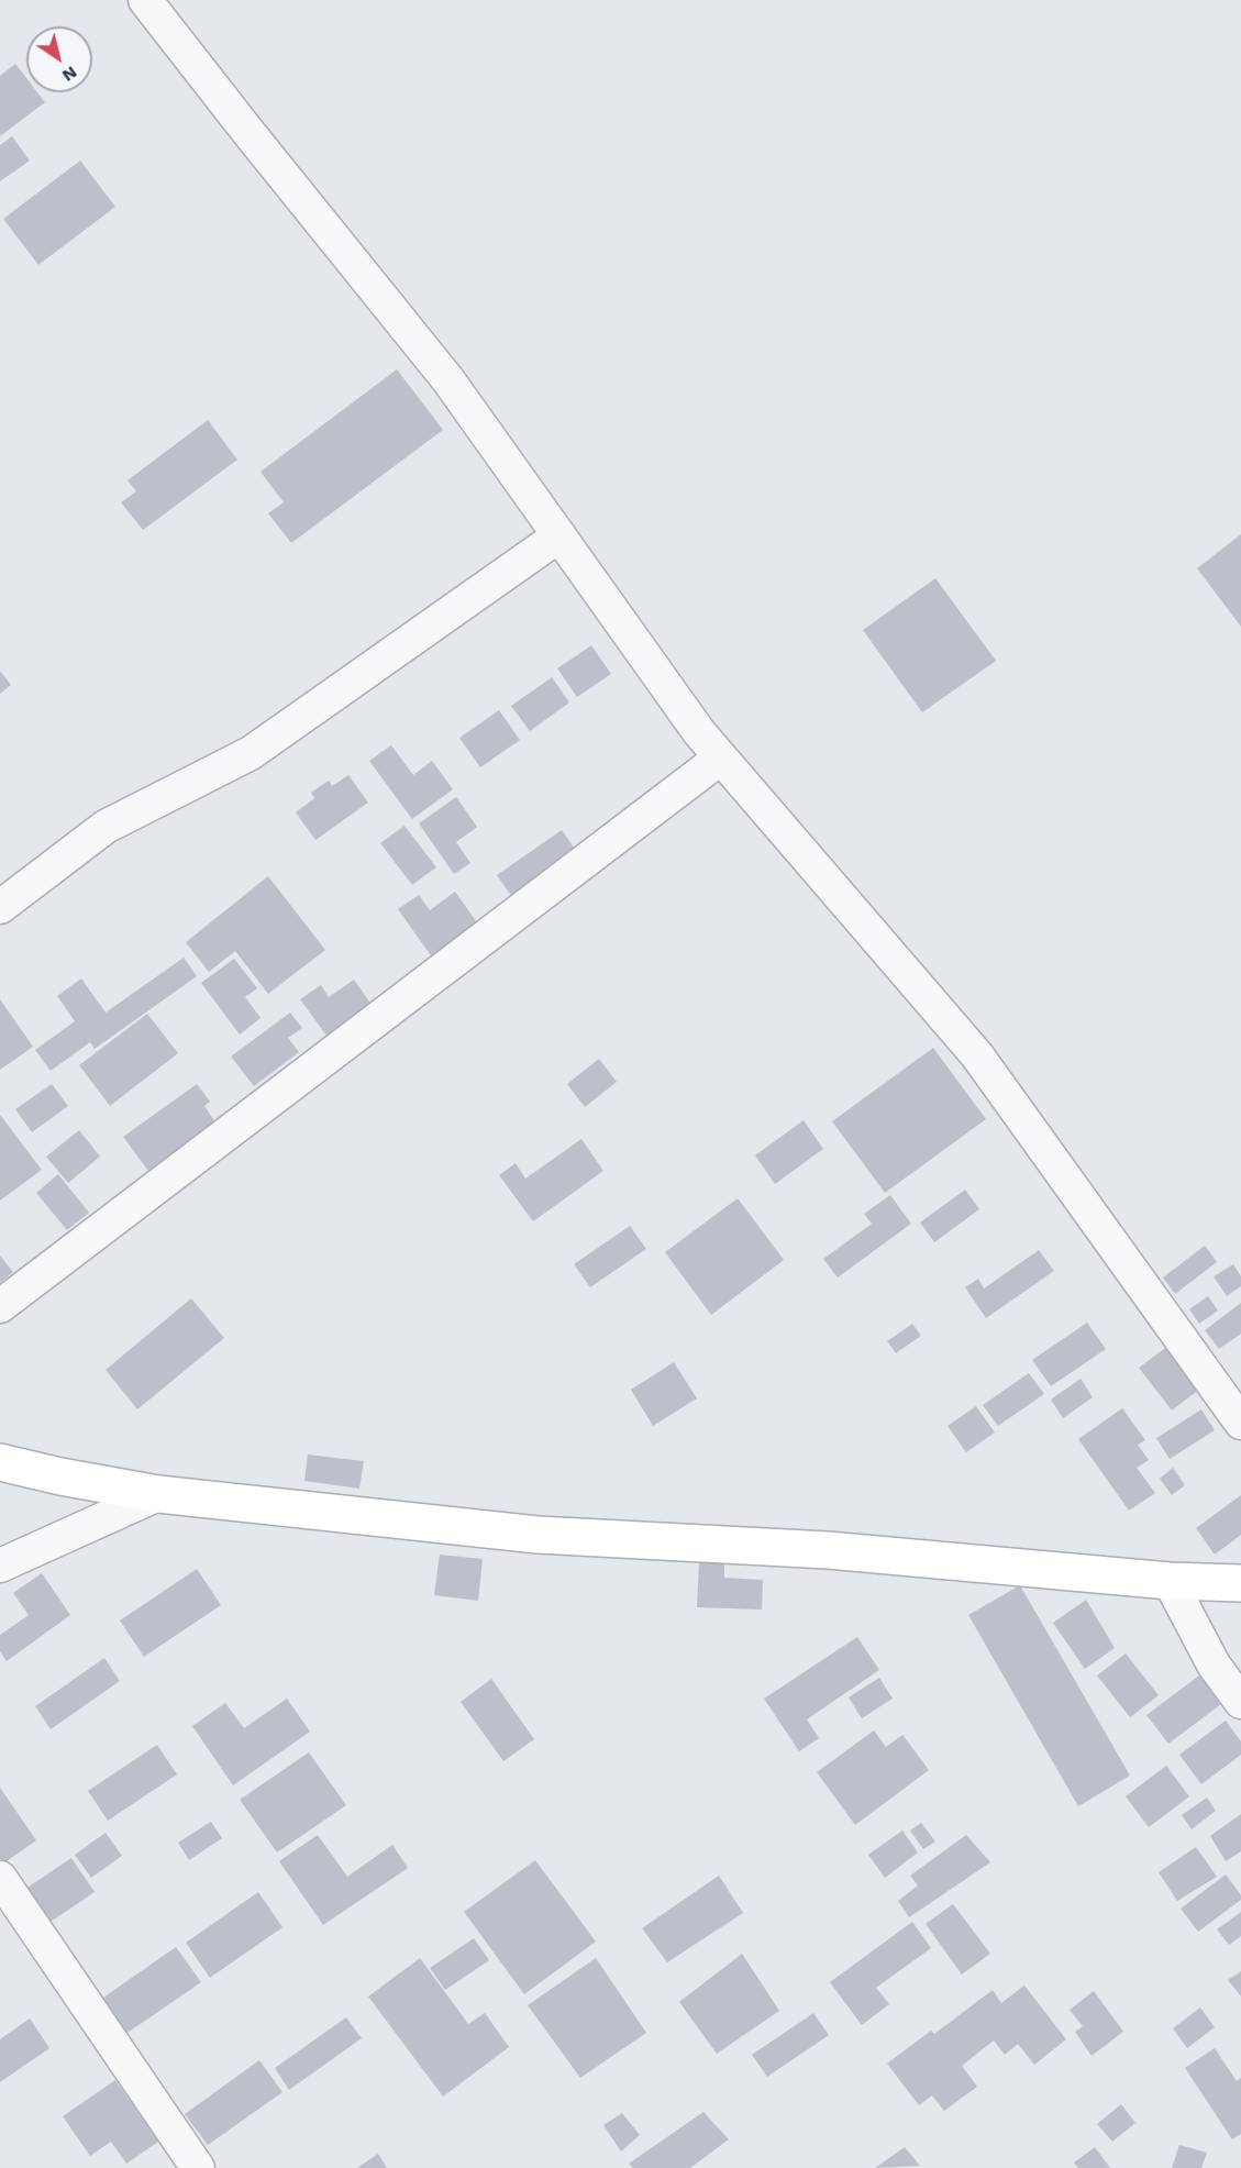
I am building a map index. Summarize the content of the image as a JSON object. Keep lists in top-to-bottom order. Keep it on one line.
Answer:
{"north":"bottom right"}
